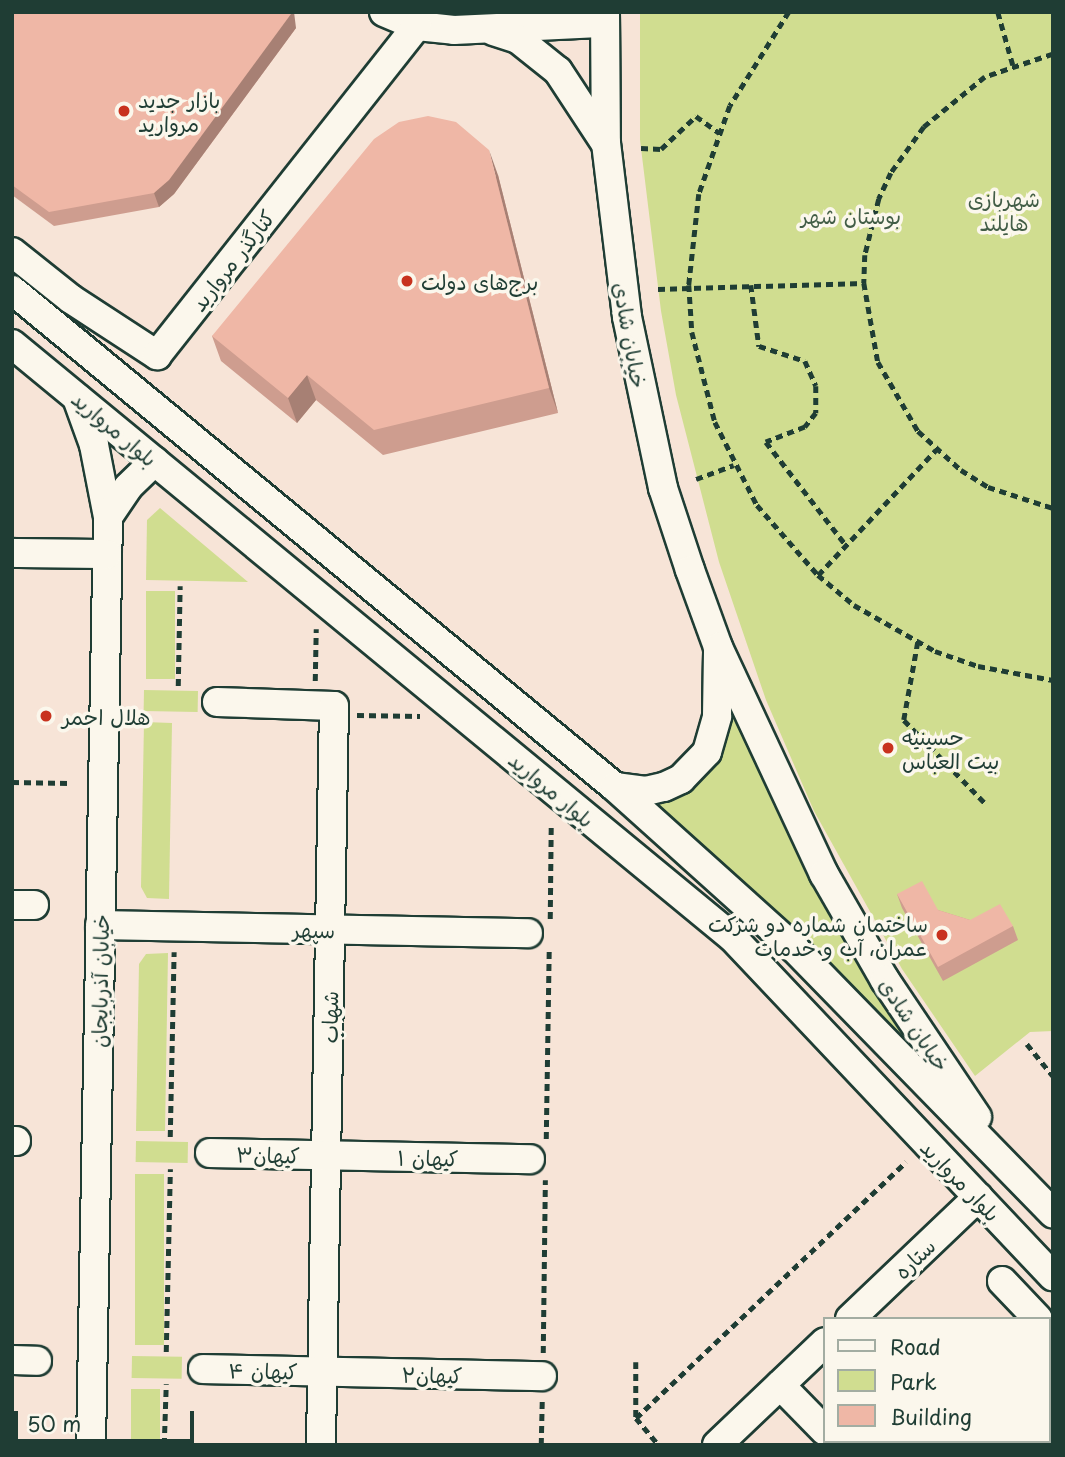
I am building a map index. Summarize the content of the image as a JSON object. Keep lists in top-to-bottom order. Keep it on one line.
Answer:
{"streets":{"street":["کنارگذر مروارید","خیابان شادی","بلوار مروارید","سپهر","خیابان آذربایجان","شهاب","کیهان۳","کیهان ۱","ستاره","کیهان ۴","کیهان۲"]},"crossings":[["خیابان شادی","بلوار مروارید"],["بلوار مروارید","خیابان آذربایجان"],["بلوار مروارید","ستاره"],["سپهر","خیابان آذربایجان"],["سپهر","شهاب"],["شهاب","کیهان۳"],["شهاب","کیهان ۱"],["شهاب","کیهان ۴"],["شهاب","کیهان۲"],["کیهان۳","کیهان ۱"],["کیهان ۴","کیهان۲"]],"parks":["شهربازی هایلند","بوستان شهر"],"places":["بازار جدید مروارید","برج‌های دولت","هلال احمر","حسینیه بیت العباس","ساختمان شماره دو شرکت عمران، آب و خدمات"],"legend":["Road","Park","Building"],"scale_bar":"50 m"}
